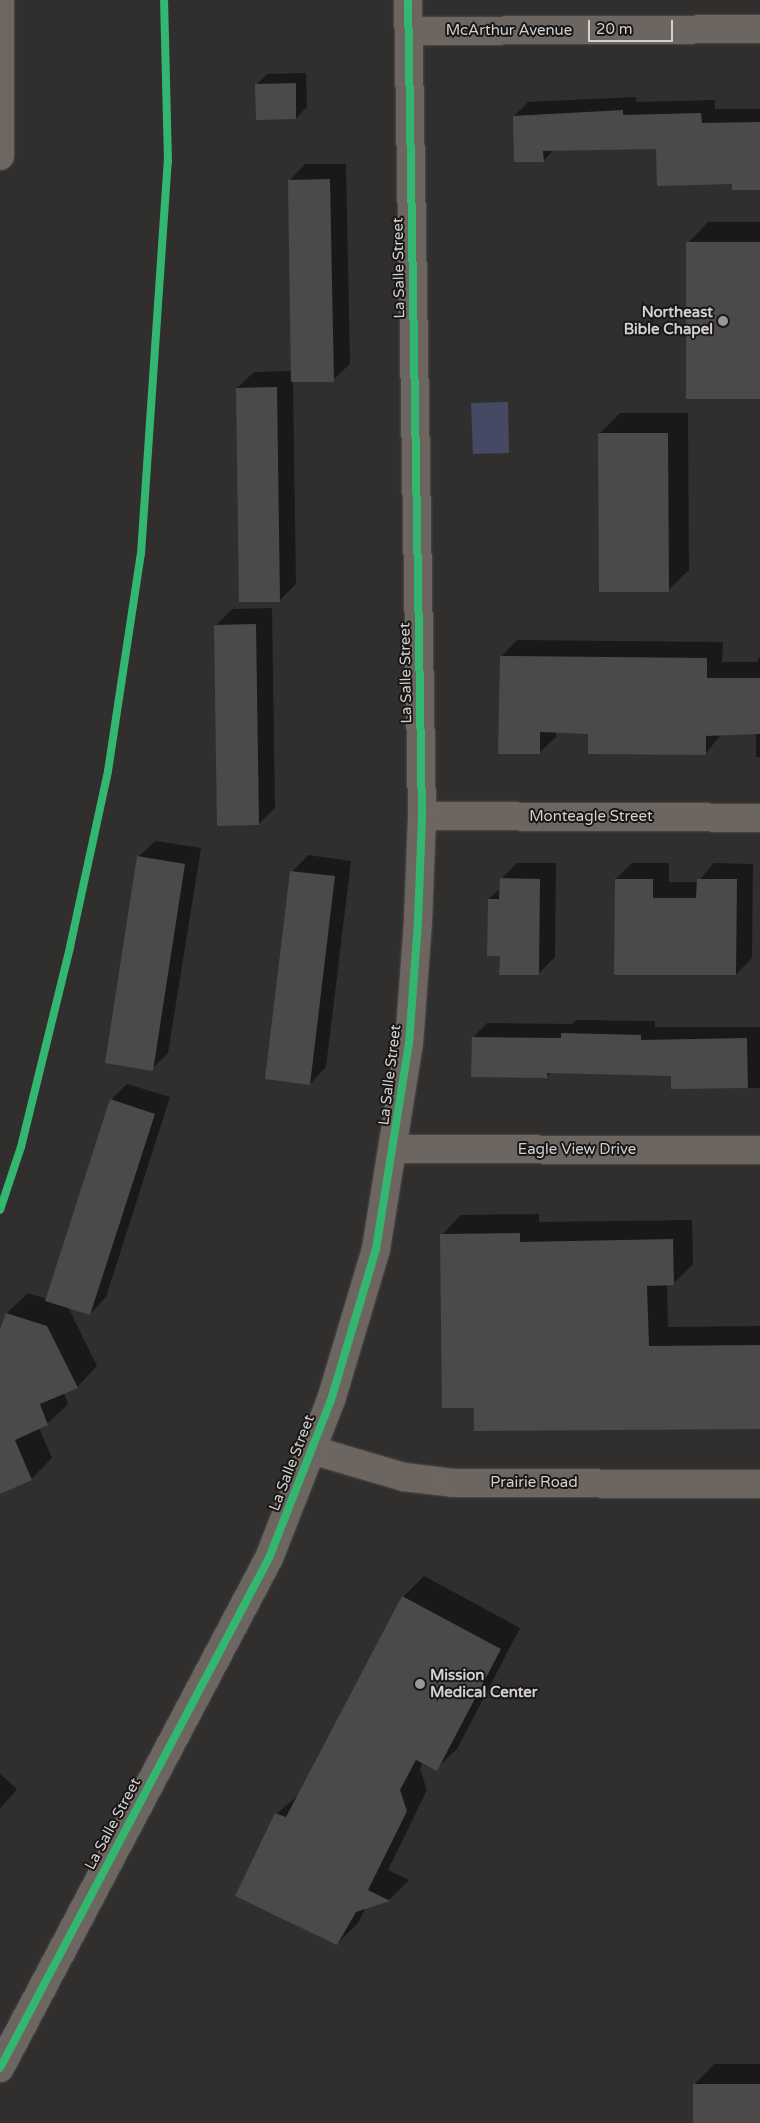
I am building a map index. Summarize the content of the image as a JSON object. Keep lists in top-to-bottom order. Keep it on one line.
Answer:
{"streets":{"street":["McArthur Avenue","La Salle Street","Monteagle Street","Eagle View Drive","Prairie Road"]},"crossings":[["McArthur Avenue","La Salle Street"],["La Salle Street","Monteagle Street"],["La Salle Street","Eagle View Drive"],["La Salle Street","Prairie Road"]],"places":["Northeast Bible Chapel","Mission Medical Center"],"scale_bar":"20 m"}
